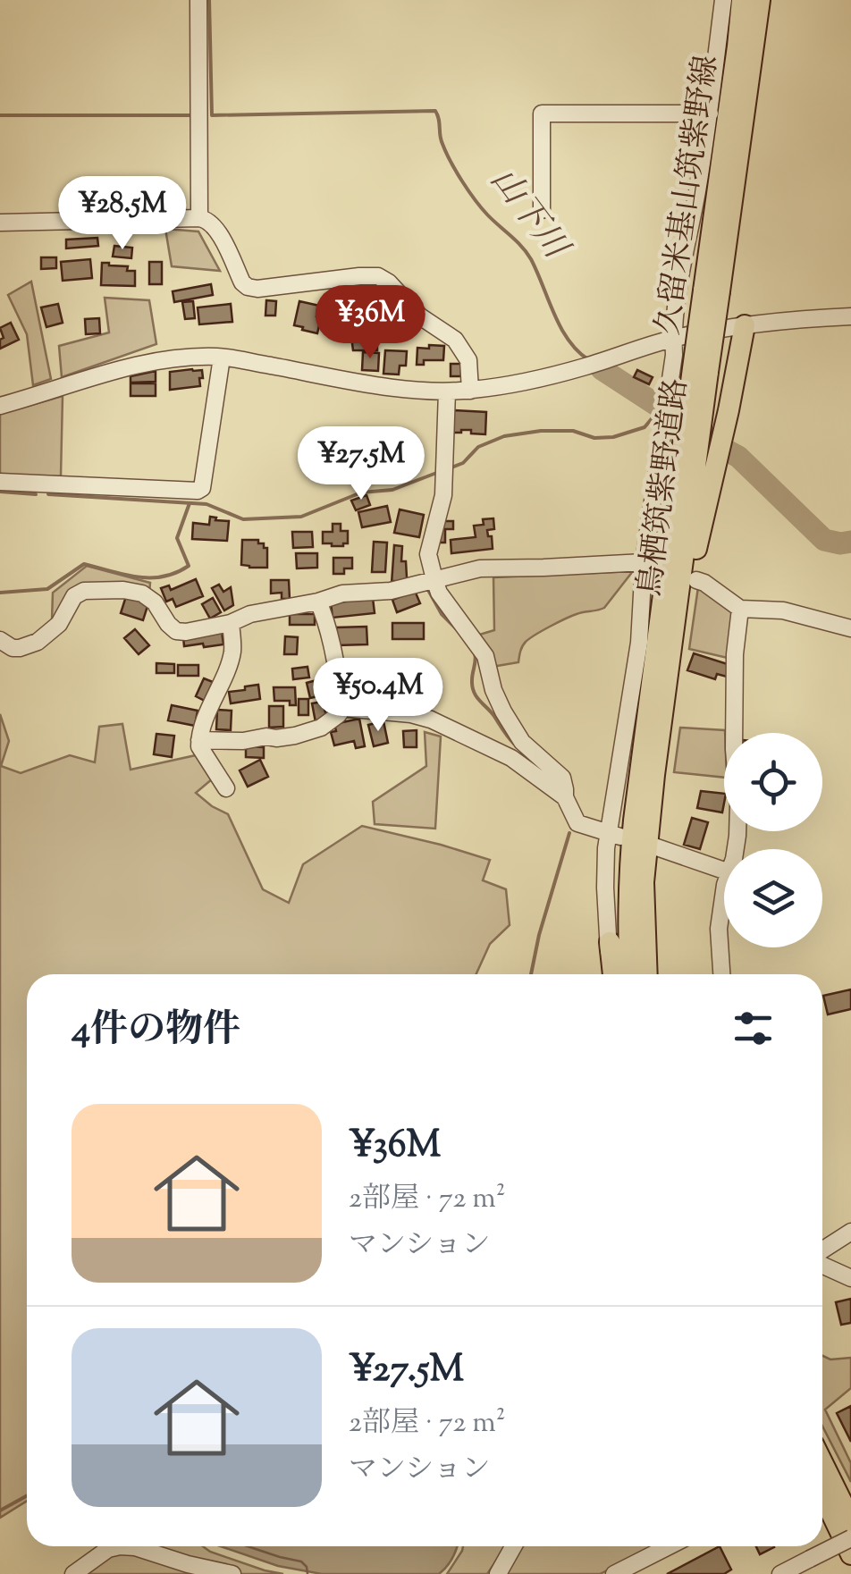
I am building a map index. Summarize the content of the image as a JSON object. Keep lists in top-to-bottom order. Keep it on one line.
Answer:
{"streets":{"main road":["久留米基山筑紫野線"]},"water":["山下川"],"page":{"price":["¥28.5M","¥36M","¥27.5M","¥50.4M"],"heading":"4件の物件","list":[{"name":"¥36M","note":"2部屋 · 72 m² · マンション"},{"name":"¥27.5M","note":"2部屋 · 72 m² · マンション"}]}}
